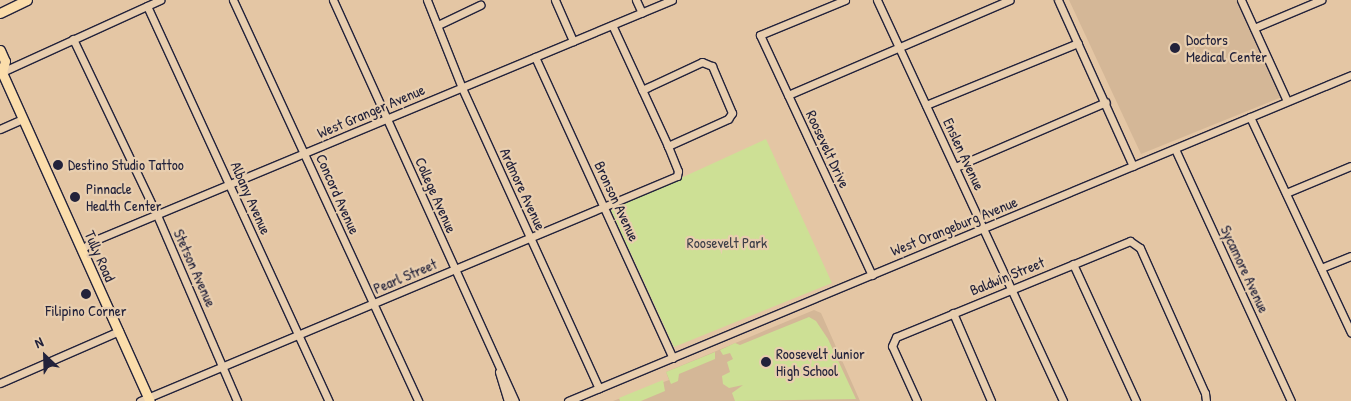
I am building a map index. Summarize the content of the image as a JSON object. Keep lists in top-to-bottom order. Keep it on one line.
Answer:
{"streets":{"main road":["Tully Road"],"street":["West Granger Avenue","Roosevelt Drive","Enslen Avenue","Ardmore Avenue","Concord Avenue","College Avenue","Albany Avenue","Bronson Avenue","West Orangeburg Avenue","Stetson Avenue","Sycamore Avenue","Pearl Street","Baldwin Street"]},"crossings":[["West Granger Avenue","Ardmore Avenue"],["West Granger Avenue","Concord Avenue"],["West Granger Avenue","College Avenue"],["West Granger Avenue","Albany Avenue"],["West Granger Avenue","Bronson Avenue"],["West Granger Avenue","Tully Road"],["West Granger Avenue","Stetson Avenue"],["Roosevelt Drive","West Orangeburg Avenue"],["Enslen Avenue","West Orangeburg Avenue"],["Enslen Avenue","Baldwin Street"],["Ardmore Avenue","West Orangeburg Avenue"],["Ardmore Avenue","Pearl Street"],["Concord Avenue","Pearl Street"],["College Avenue","Pearl Street"],["Albany Avenue","Pearl Street"],["Bronson Avenue","West Orangeburg Avenue"],["Bronson Avenue","Pearl Street"],["West Orangeburg Avenue","Sycamore Avenue"],["Tully Road","Pearl Street"],["Stetson Avenue","Pearl Street"]],"parks":["Roosevelt Park"],"places":["Doctors Medical Center","Destino Studio Tattoo","Pinnacle Health Center","Filipino Corner","Roosevelt Junior High School"],"north":"top left"}
